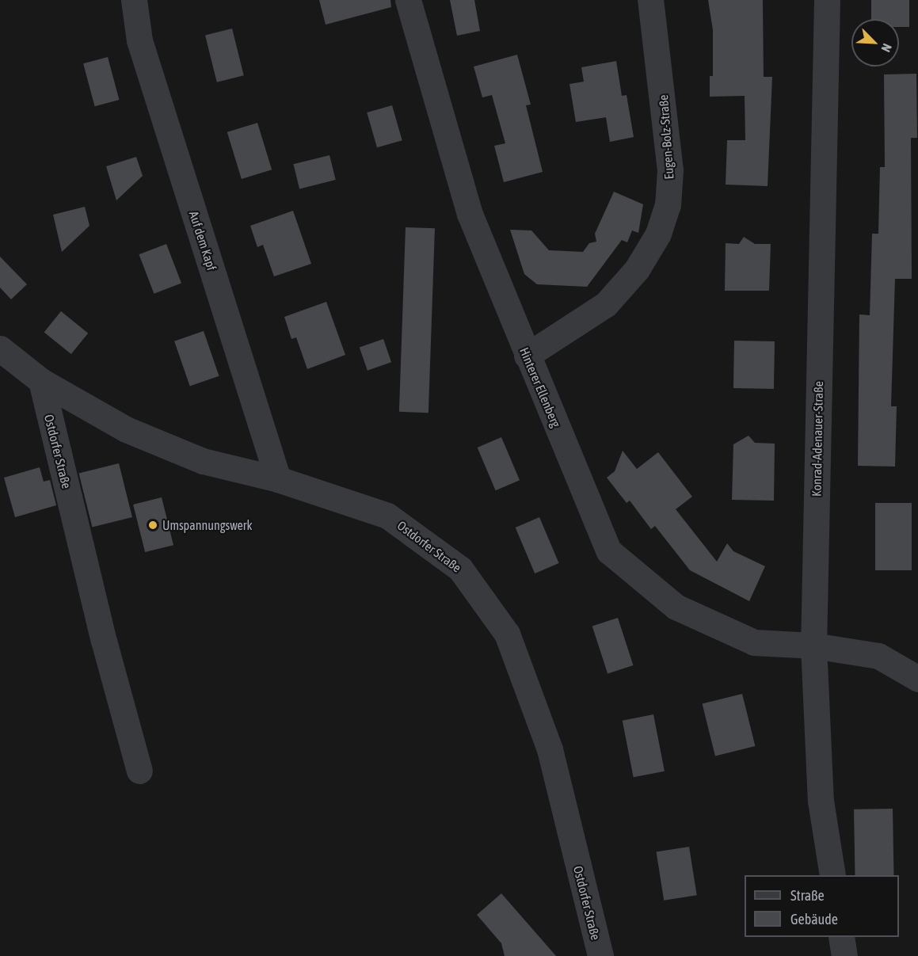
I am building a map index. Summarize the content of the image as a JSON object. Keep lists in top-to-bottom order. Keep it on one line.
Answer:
{"streets":{"street":["Eugen-Bolz-Straße","Auf dem Kapf","Hinterer Ellenberg","Konrad-Adenauer-Straße","Ostdorfer Straße"]},"crossings":[["Eugen-Bolz-Straße","Hinterer Ellenberg"],["Auf dem Kapf","Ostdorfer Straße"],["Hinterer Ellenberg","Konrad-Adenauer-Straße"]],"places":["Umspannungswerk"],"legend":["Straße","Gebäude"],"north":"bottom right"}
